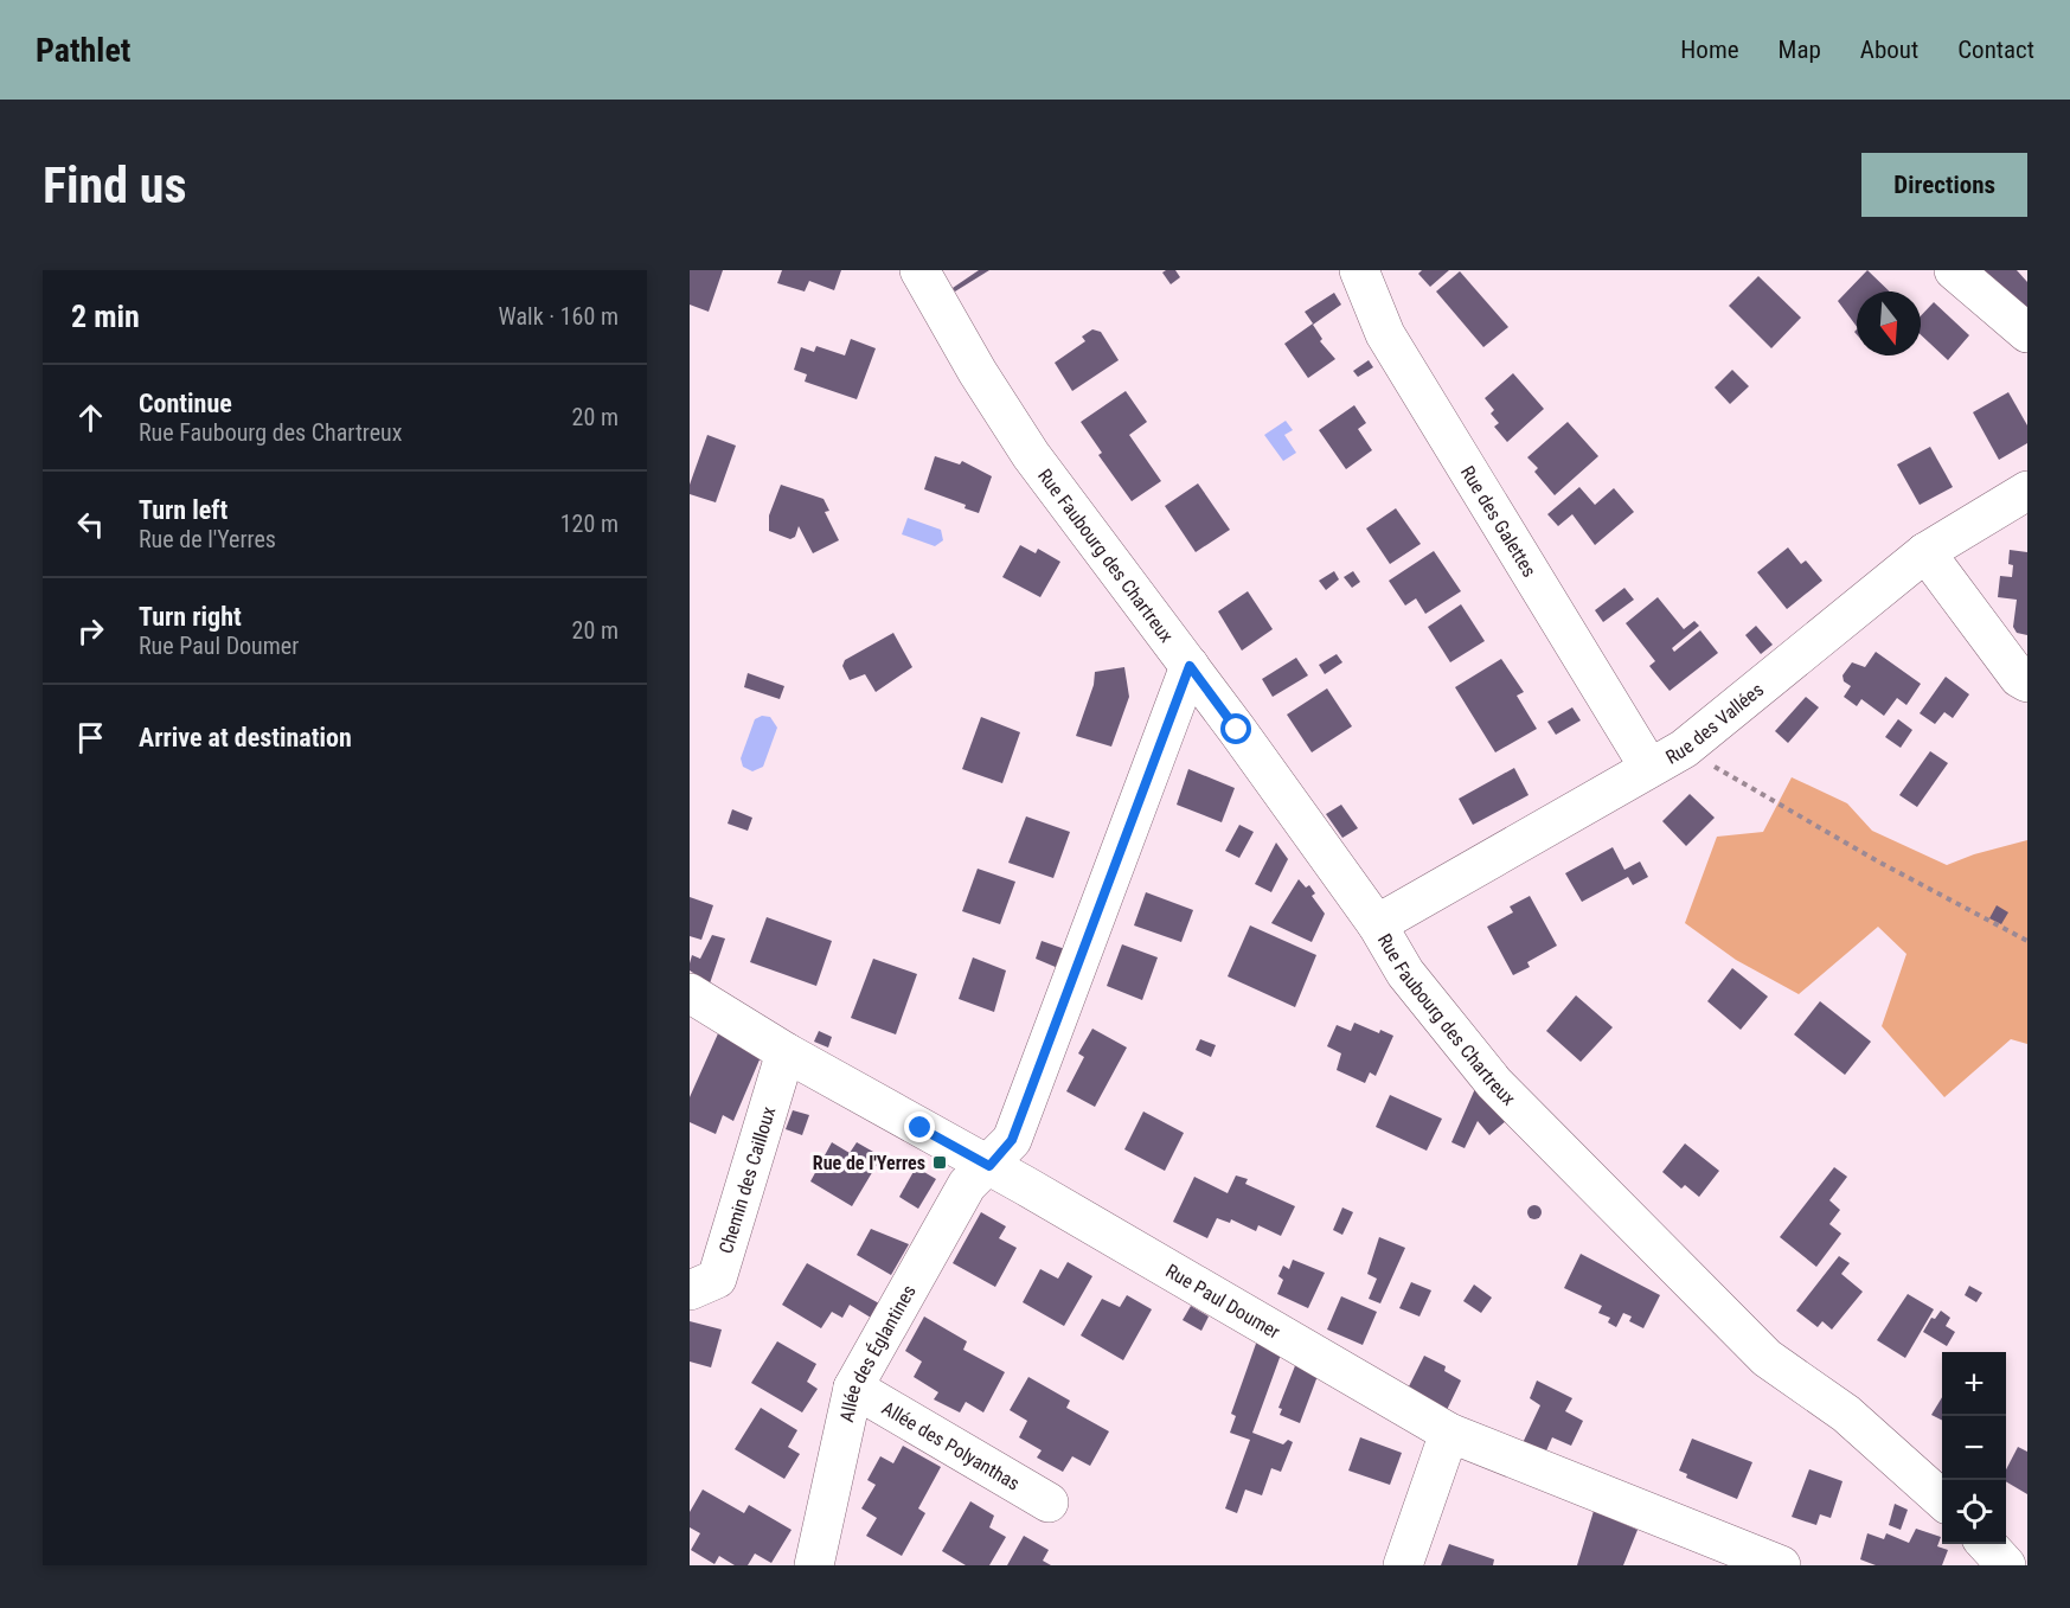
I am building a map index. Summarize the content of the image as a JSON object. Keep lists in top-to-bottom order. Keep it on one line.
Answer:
{"streets":{"street":["Rue des Galettes","Rue Faubourg des Chartreux","Rue des Vallées","Chemin des Cailloux","Rue Paul Doumer","Allée des Églantines","Allée des Polyanthas"]},"crossings":[["Rue des Galettes","Rue des Vallées"],["Rue Faubourg des Chartreux","Rue des Vallées"],["Chemin des Cailloux","Rue Paul Doumer"],["Rue Paul Doumer","Allée des Églantines"],["Allée des Églantines","Allée des Polyanthas"]],"places":{"transit":["Rue de l'Yerres"]},"north":"bottom","page":{"header":"Pathlet","nav":["Home","Map","About","Contact"],"buttons":"Directions","title":"Find us","heading":["2 min","Walk · 160 m"],"list":[["Continue","Rue Faubourg des Chartreux","20 m"],["Turn left","Rue de l'Yerres","120 m"],["Turn right","Rue Paul Doumer","20 m"],"Arrive at destination"],"map_buttons":["+","−"]}}
